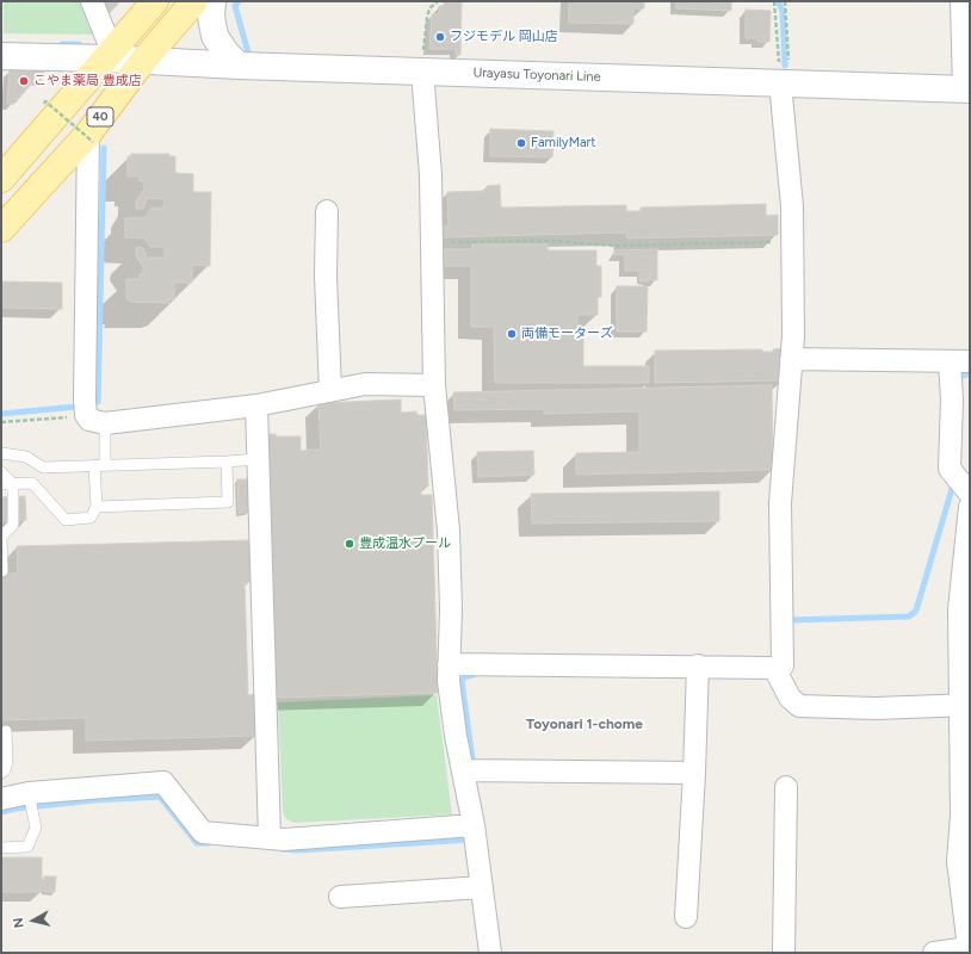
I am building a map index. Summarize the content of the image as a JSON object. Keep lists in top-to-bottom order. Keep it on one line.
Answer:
{"streets":{"main road":["Urayasu Toyonari Line","40"]},"crossings":[["Urayasu Toyonari Line","40"]],"districts":["Toyonari 1-chome"],"places":["フジモデル 岡山店","こやま薬局 豊成店","FamilyMart","両備モーターズ","豊成温水プール"],"north":"left"}
